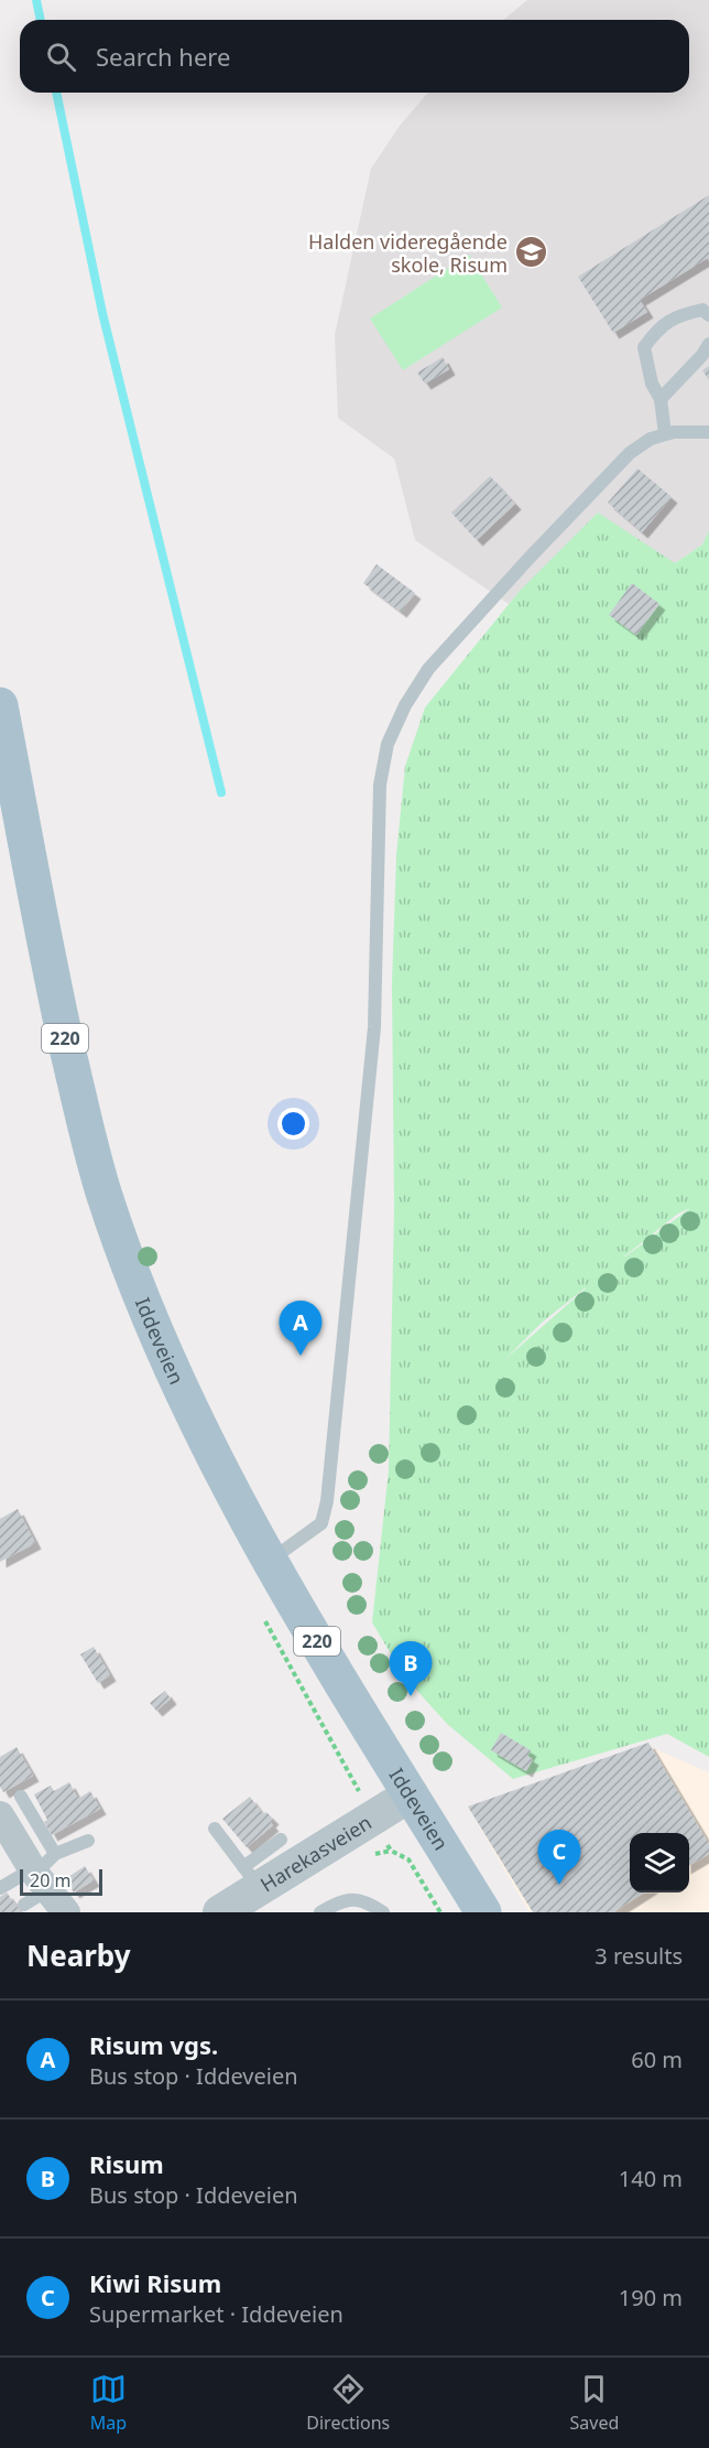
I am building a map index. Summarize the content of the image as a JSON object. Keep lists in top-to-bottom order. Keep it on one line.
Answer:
{"streets":{"main road":["220","Iddeveien"],"street":["Harekasveien"]},"crossings":[["Iddeveien","Harekasveien"]],"places":{"school or university":["Halden videregående skole, Risum"]},"scale_bar":"20 m","page":{"search":"Search here","pins":["A","B","C"],"scale":"20 m","heading":["Nearby","3 results"],"list":[{"mark":"A","name":"Risum vgs.","note":"Bus stop · Iddeveien","value":"60 m"},{"mark":"B","name":"Risum","note":"Bus stop · Iddeveien","value":"140 m"},{"mark":"C","name":"Kiwi Risum","note":"Supermarket · Iddeveien","value":"190 m"}],"nav":["Map","Directions","Saved"]}}
